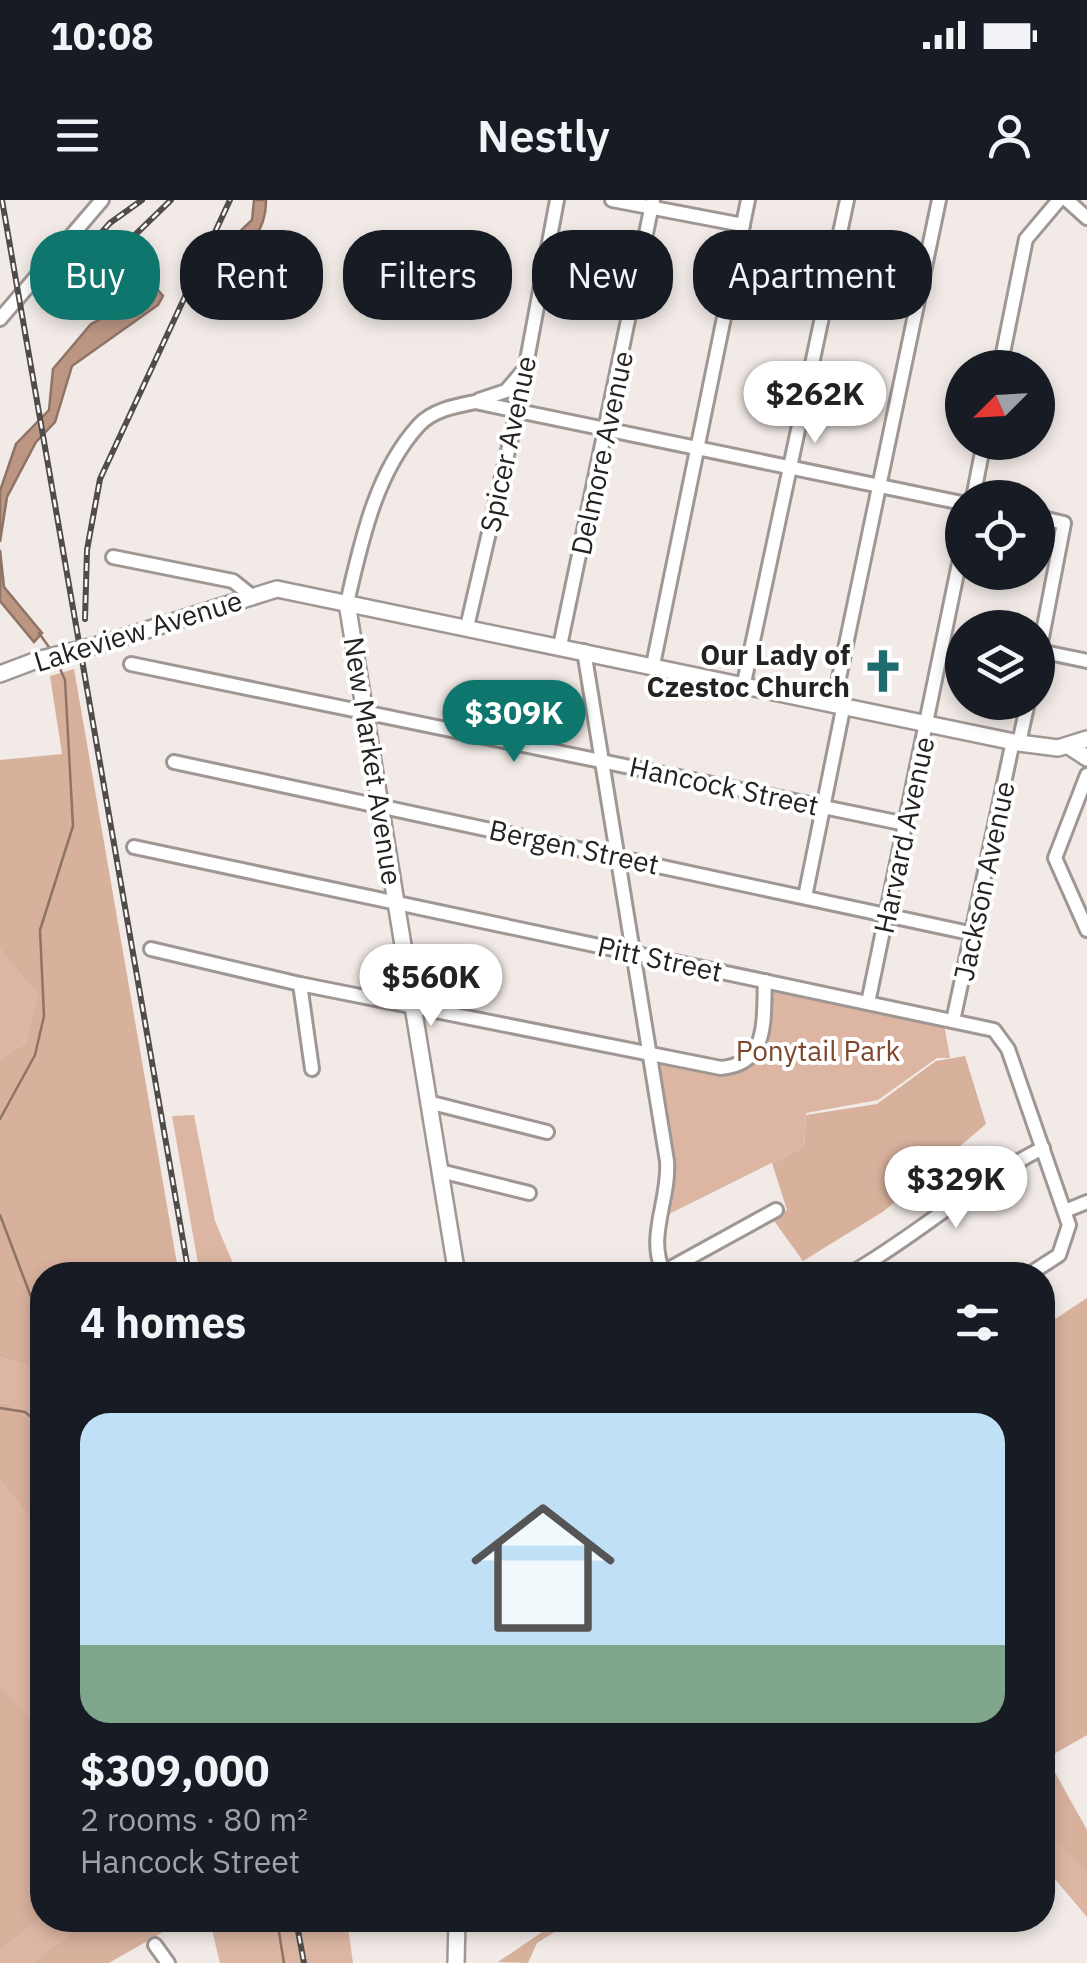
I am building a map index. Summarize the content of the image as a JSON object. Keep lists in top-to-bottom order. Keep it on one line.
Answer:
{"streets":{"main road":["Lakeview Avenue","New Market Avenue"],"street":["Spicer Avenue","Delmore Avenue","Hancock Street","Harvard Avenue","Bergen Street","Jackson Avenue","Pitt Street"]},"crossings":[["Lakeview Avenue","New Market Avenue"],["New Market Avenue","Hancock Street"],["New Market Avenue","Bergen Street"],["New Market Avenue","Pitt Street"],["Hancock Street","Harvard Avenue"],["Harvard Avenue","Bergen Street"],["Harvard Avenue","Pitt Street"],["Bergen Street","Jackson Avenue"],["Jackson Avenue","Pitt Street"]],"parks":["Ponytail Park"],"places":{"church":["Our Lady of Czestoc Church"]},"north":"bottom left","page":{"status":"10:08","header":"Nestly","chip":["Buy","Rent","Filters","New","Apartment"],"price":["$262K","$309K","$560K","$329K"],"heading":"4 homes","list":[{"name":"$309,000","note":"2 rooms · 80 m² · Hancock Street"}]}}
